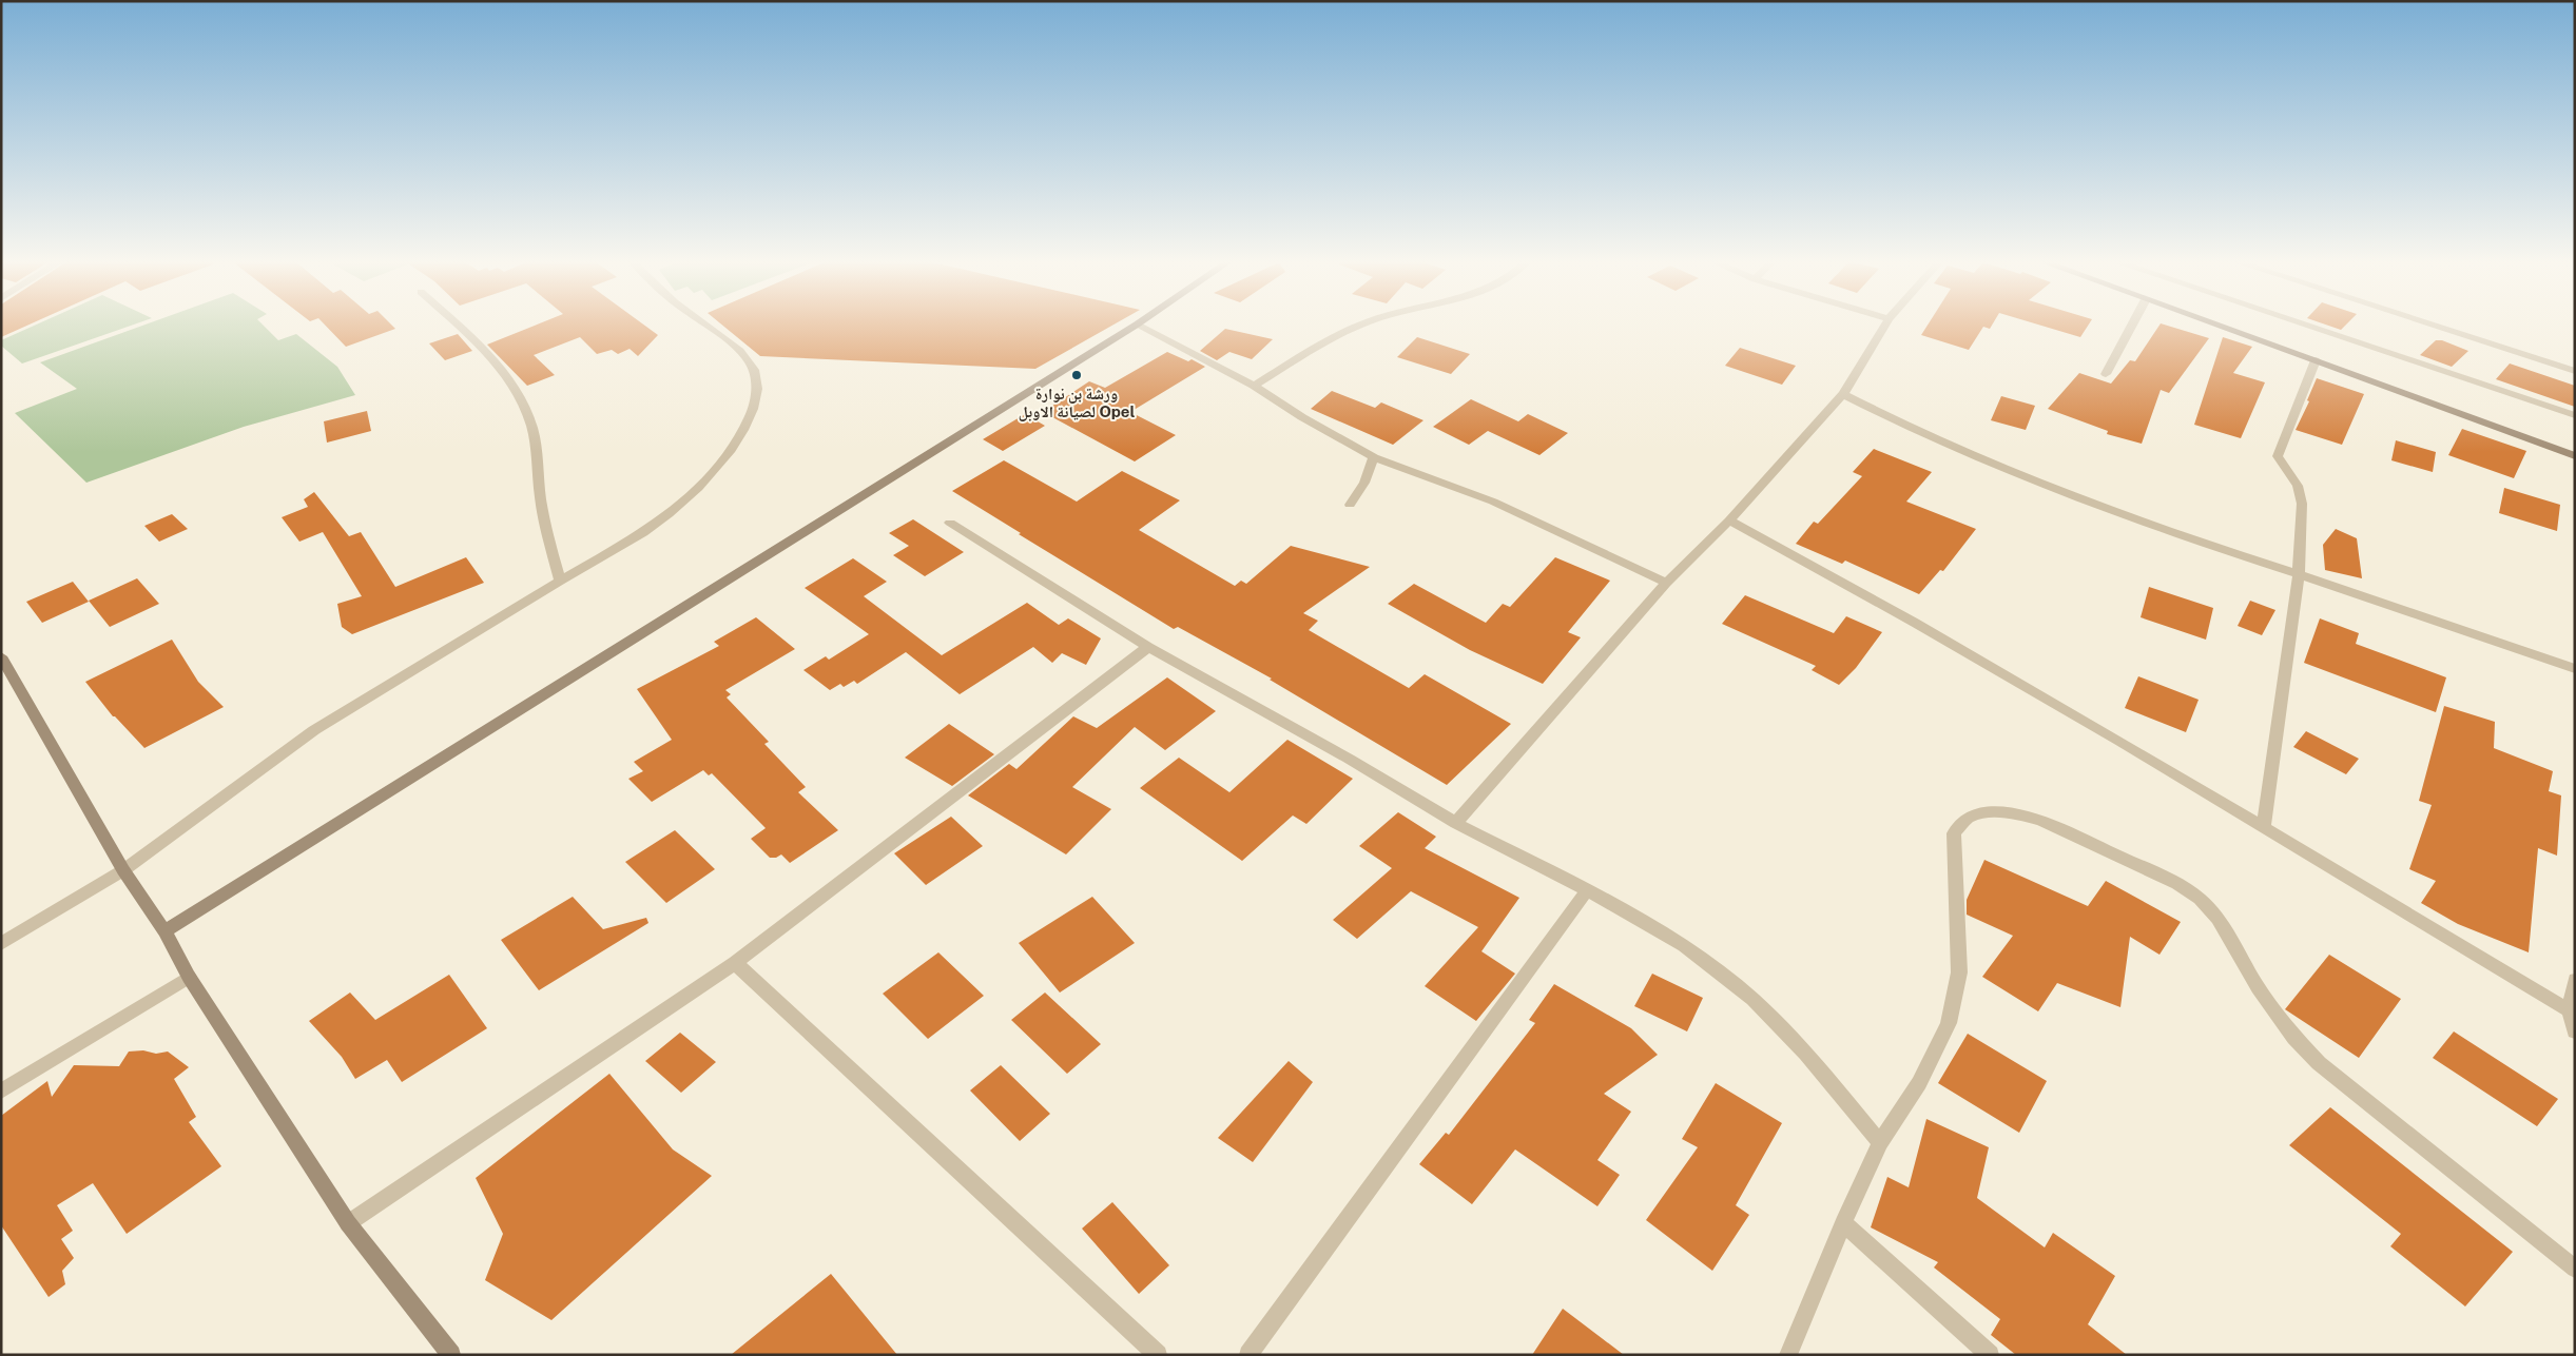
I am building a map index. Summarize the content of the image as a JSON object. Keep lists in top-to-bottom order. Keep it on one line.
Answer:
{"places":["ورشة بن نوارة لصيانة الاوبل Opel"]}
